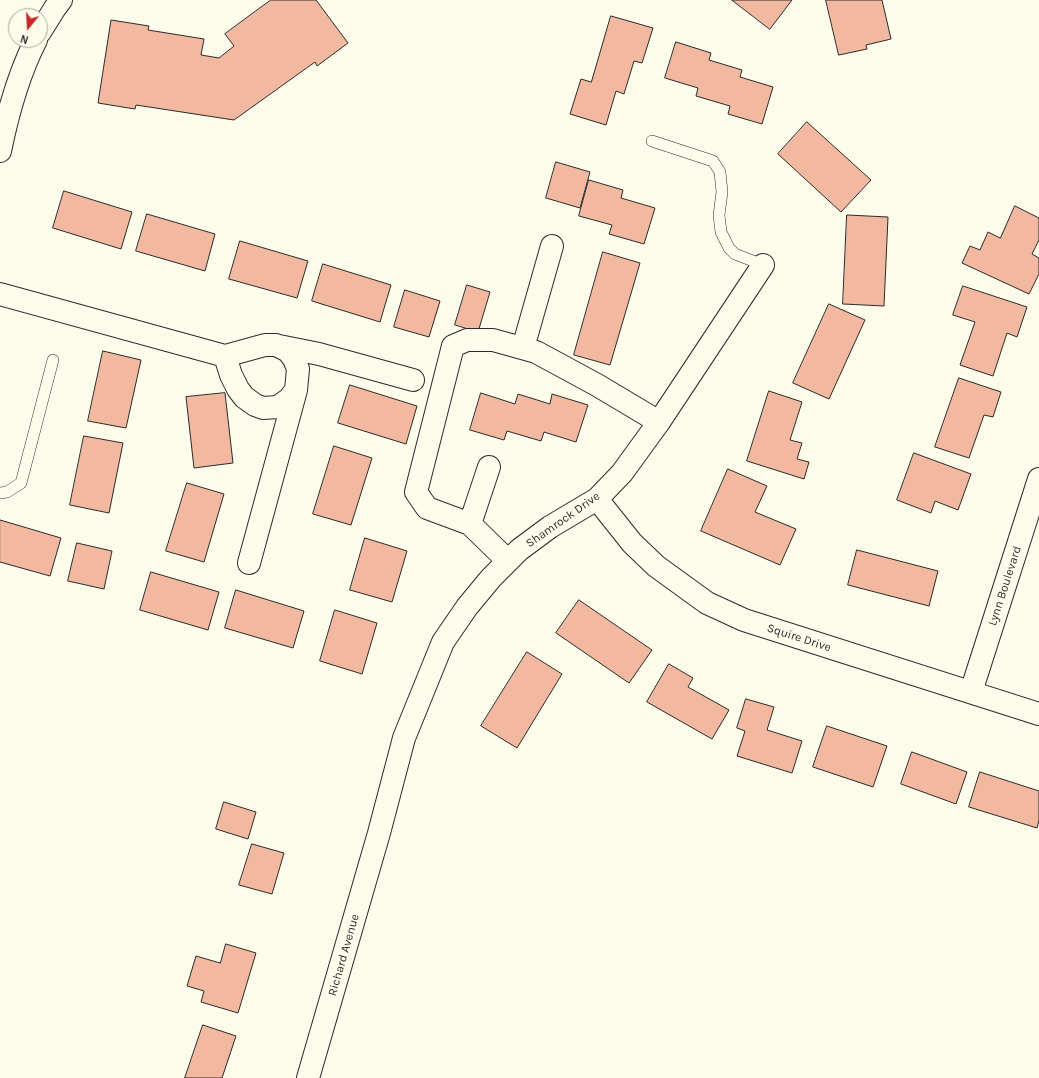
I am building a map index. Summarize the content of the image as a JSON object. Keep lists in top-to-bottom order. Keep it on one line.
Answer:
{"streets":{"street":["Shamrock Drive","Lynn Boulevard","Squire Drive","Richard Avenue"]},"crossings":[["Shamrock Drive","Squire Drive"],["Shamrock Drive","Richard Avenue"],["Lynn Boulevard","Squire Drive"]],"north":"bottom"}
